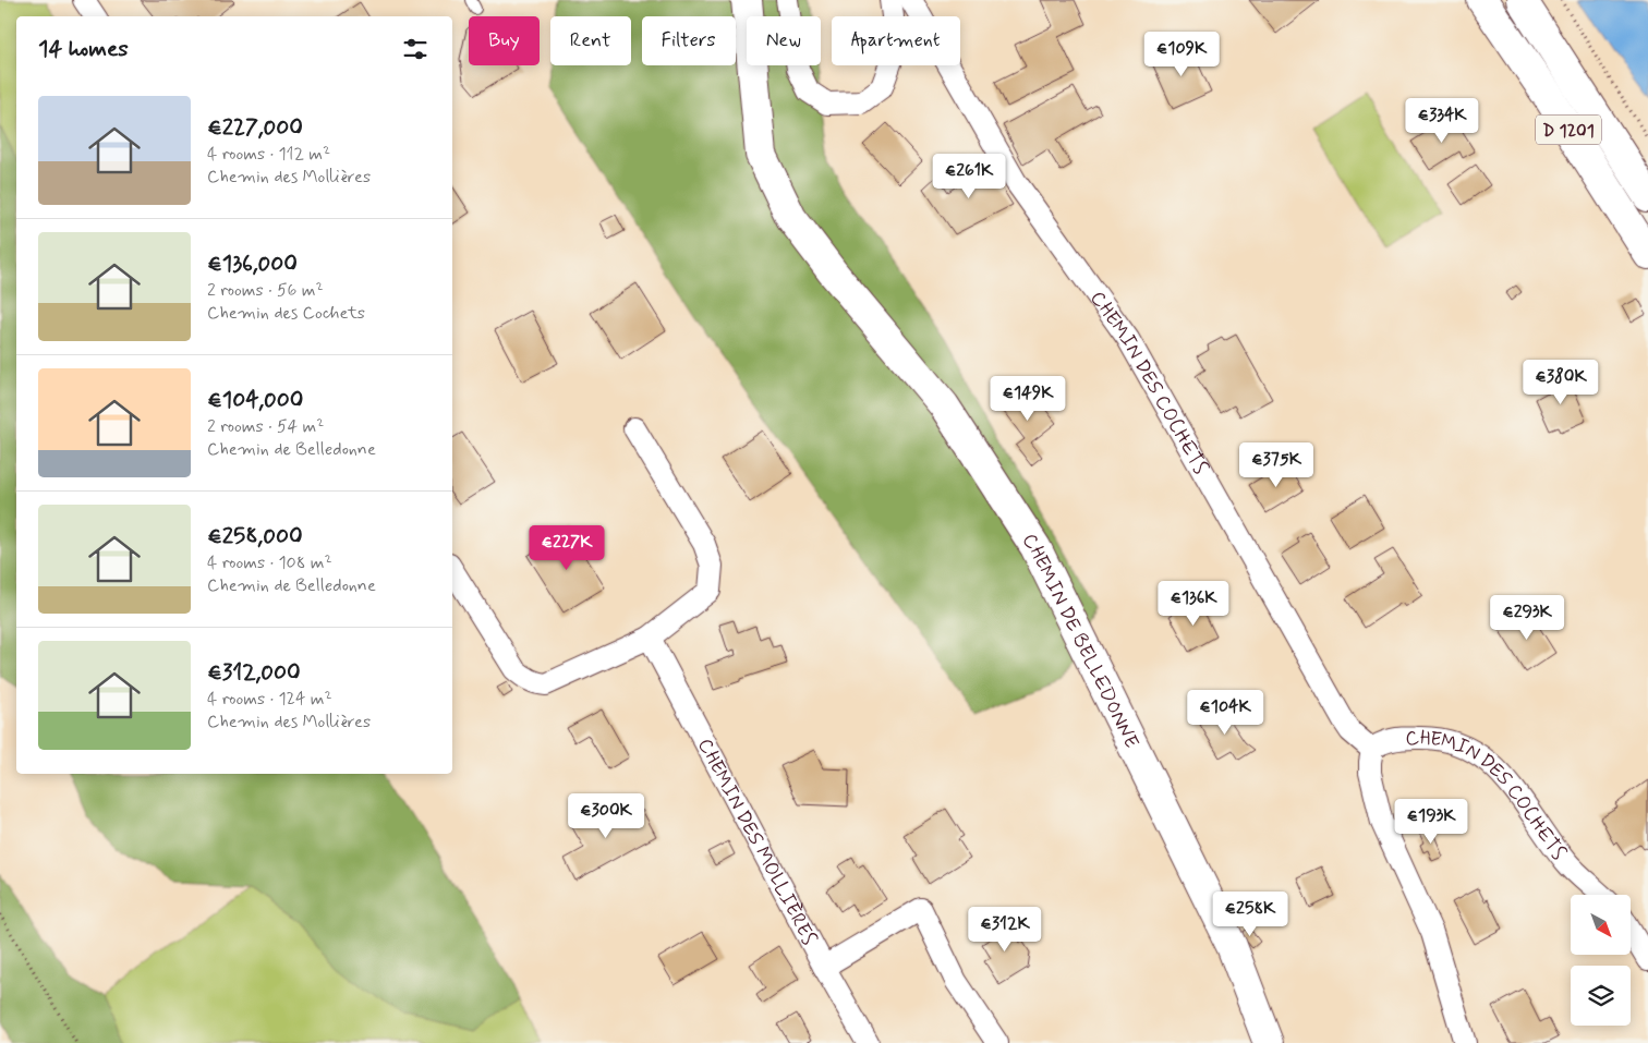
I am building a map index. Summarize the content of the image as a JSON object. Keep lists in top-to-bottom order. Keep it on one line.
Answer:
{"streets":{"main road":["D 1201","CHEMIN DE BELLEDONNE"],"street":["CHEMIN DES COCHETS","CHEMIN DES MOLLIÈRES"]},"north":"bottom right","page":{"chip":["Buy","Rent","Filters","New","Apartment"],"heading":"14 homes","price":["€109K","€334K","€261K","€380K","€149K","€375K","€227K","€136K","€293K","€104K","€300K","€193K","€258K","€312K"],"list":[{"name":"€227,000","note":"4 rooms · 112 m² · Chemin des Mollières"},{"name":"€136,000","note":"2 rooms · 56 m² · Chemin des Cochets"},{"name":"€104,000","note":"2 rooms · 54 m² · Chemin de Belledonne"},{"name":"€258,000","note":"4 rooms · 108 m² · Chemin de Belledonne"},{"name":"€312,000","note":"4 rooms · 124 m² · Chemin des Mollières"}]}}
